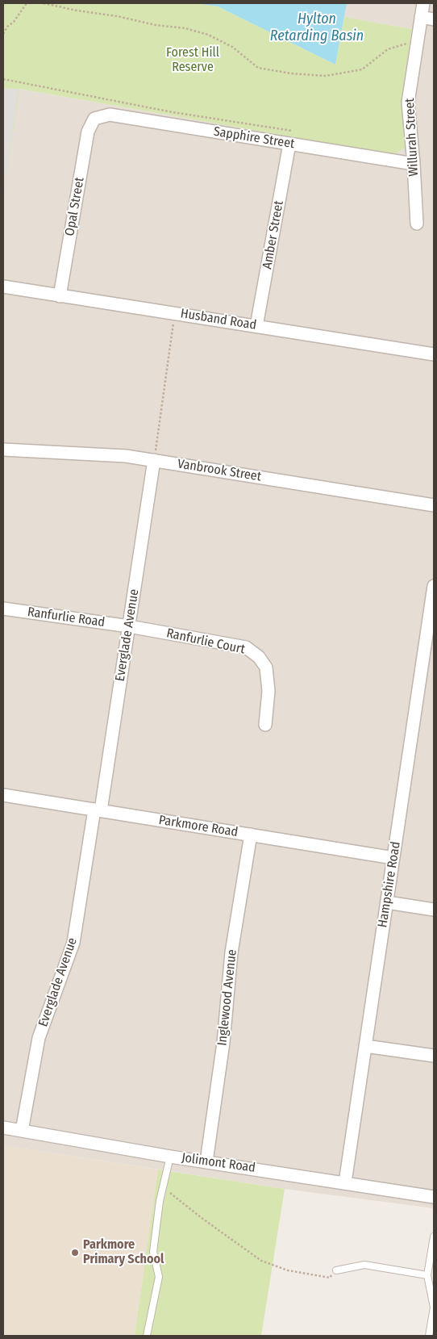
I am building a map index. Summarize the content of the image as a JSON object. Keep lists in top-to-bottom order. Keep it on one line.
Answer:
{"streets":{"street":["Willurah Street","Sapphire Street","Opal Street","Amber Street","Husband Road","Vanbrook Street","Ranfurlie Road","Everglade Avenue","Ranfurlie Court","Parkmore Road","Hampshire Road","Inglewood Avenue","Jolimont Road"]},"crossings":[["Willurah Street","Sapphire Street"],["Sapphire Street","Opal Street"],["Sapphire Street","Amber Street"],["Opal Street","Husband Road"],["Amber Street","Husband Road"],["Vanbrook Street","Everglade Avenue"],["Ranfurlie Road","Everglade Avenue"],["Ranfurlie Road","Ranfurlie Court"],["Everglade Avenue","Ranfurlie Court"],["Everglade Avenue","Parkmore Road"],["Everglade Avenue","Jolimont Road"],["Parkmore Road","Hampshire Road"],["Parkmore Road","Inglewood Avenue"],["Hampshire Road","Jolimont Road"],["Inglewood Avenue","Jolimont Road"]],"water":["Hylton Retarding Basin"],"parks":["Forest Hill Reserve"],"places":["Parkmore Primary School"]}
